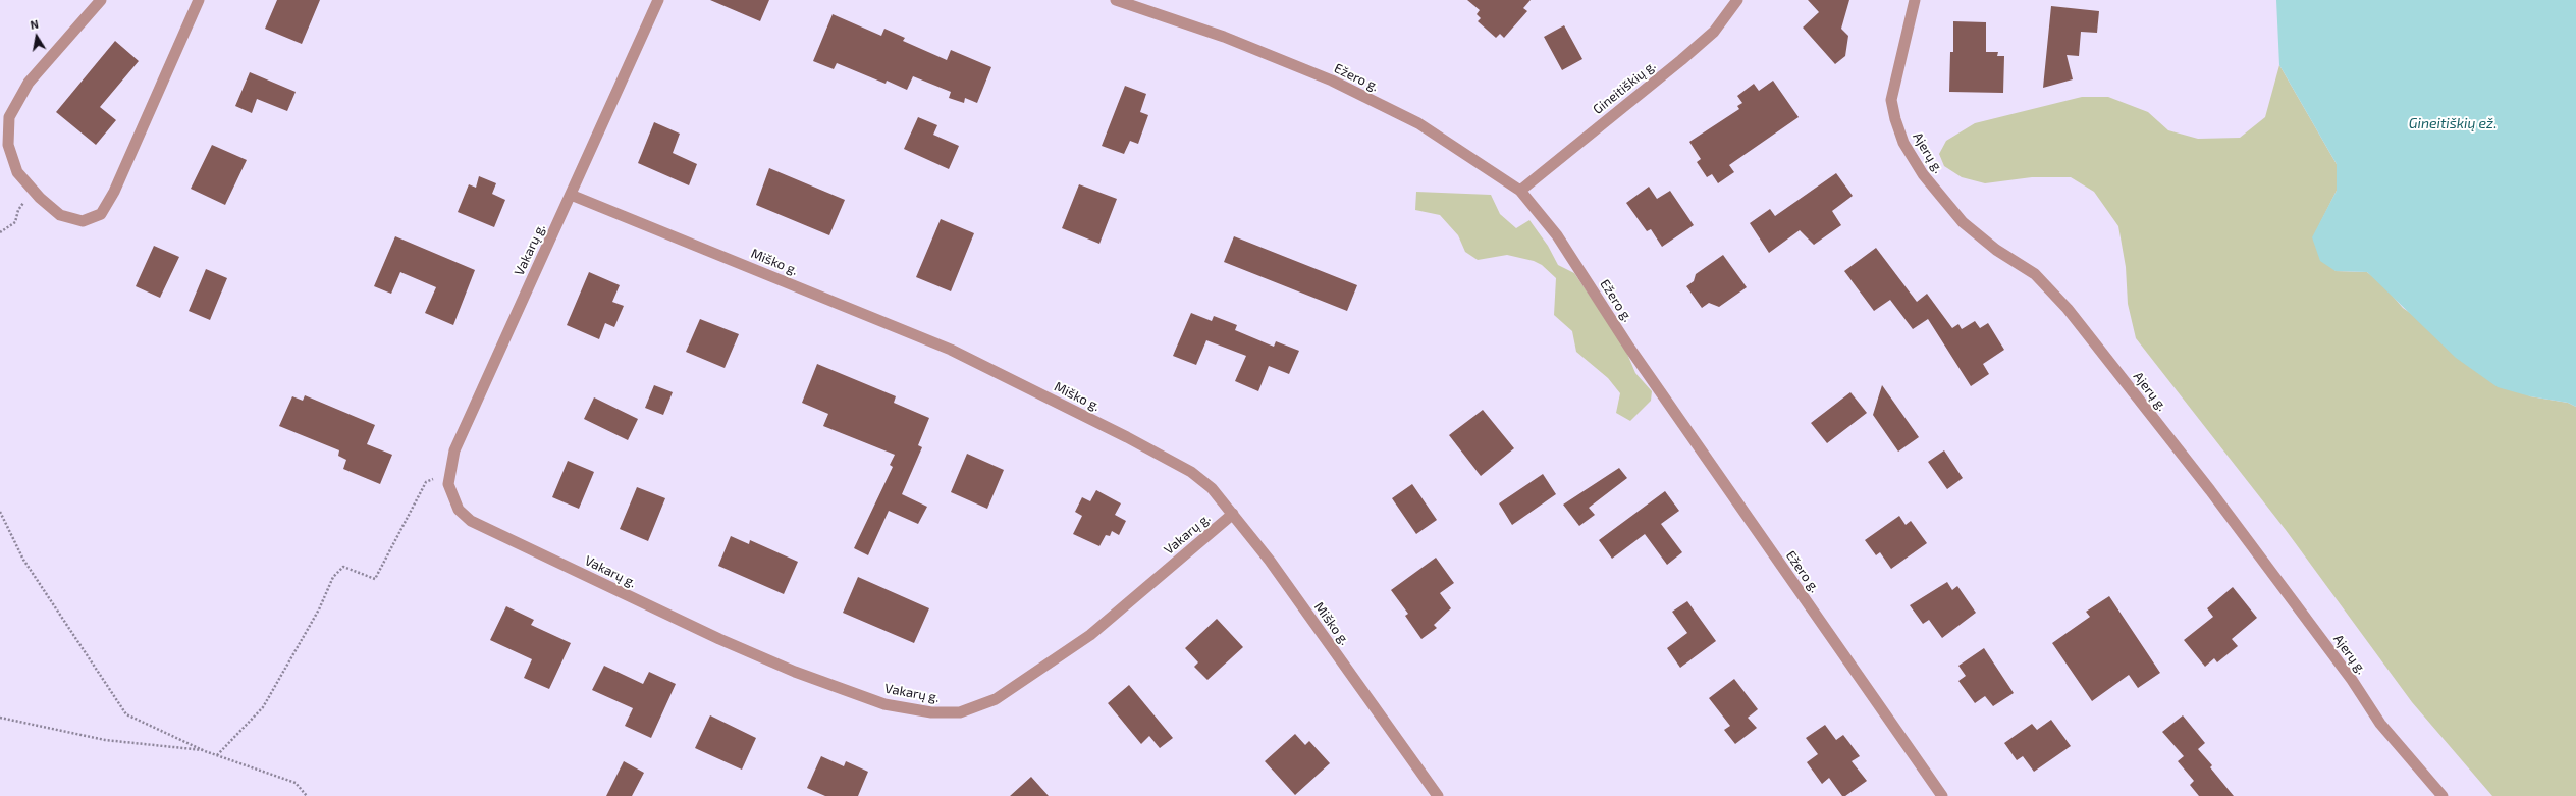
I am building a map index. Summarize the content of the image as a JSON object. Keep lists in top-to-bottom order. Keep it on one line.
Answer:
{"streets":{"street":["Ežero g.","Gineitiškių g.","Ajerų g.","Vakarų g.","Miško g."]},"crossings":[["Ežero g.","Gineitiškių g."],["Vakarų g.","Miško g."]],"water":["Gineitiškių ež."],"north":"top"}
